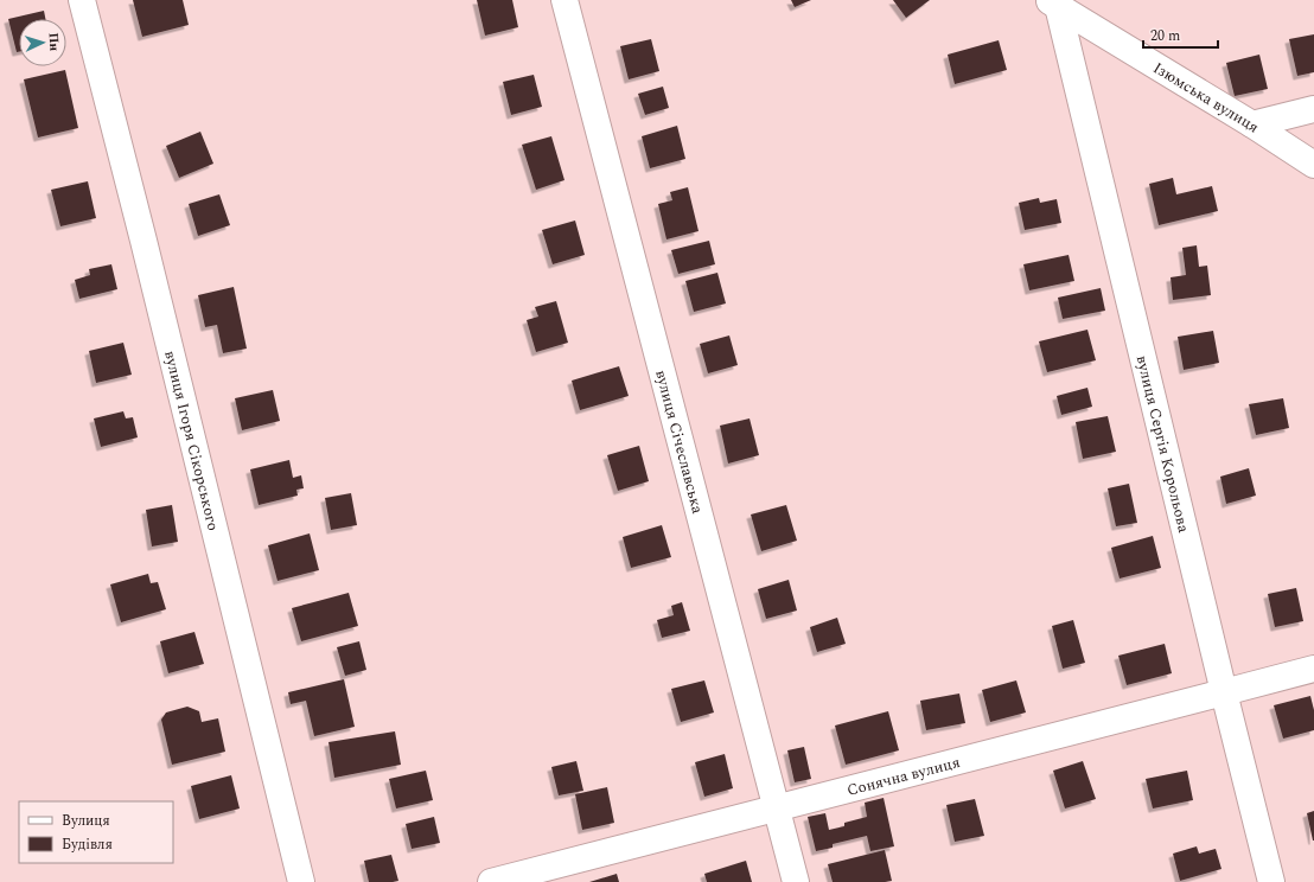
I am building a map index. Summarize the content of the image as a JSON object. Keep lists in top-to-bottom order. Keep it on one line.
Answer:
{"streets":{"street":["Ізюмська вулиця","вулиця Ігоря Сікорського","вулиця Січеславська","вулиця Сергія Корольова","Сонячна вулиця"]},"crossings":[["Ізюмська вулиця","вулиця Сергія Корольова"],["вулиця Січеславська","Сонячна вулиця"],["вулиця Сергія Корольова","Сонячна вулиця"]],"legend":["Вулиця","Будівля"],"scale_bar":"20 m","north":"right"}
